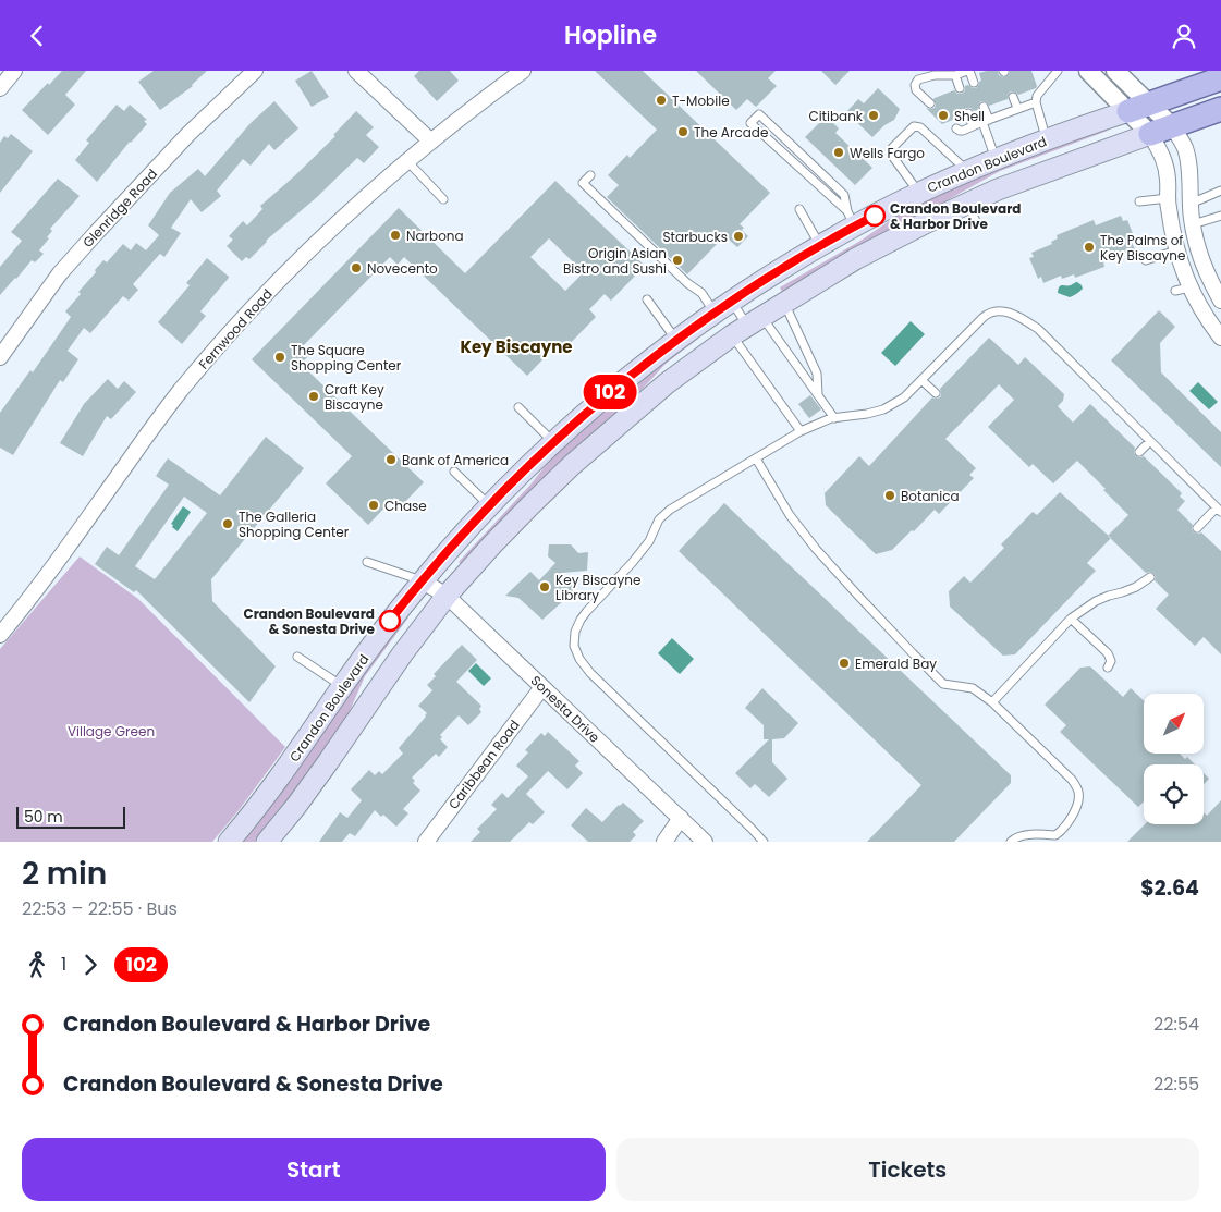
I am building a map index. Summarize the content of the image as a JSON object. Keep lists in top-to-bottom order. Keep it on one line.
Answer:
{"streets":{"main road":["Crandon Boulevard"],"street":["Glenridge Road","Fernwood Road","Sonesta Drive","Caribbean Road"]},"crossings":[["Crandon Boulevard","Sonesta Drive"],["Sonesta Drive","Caribbean Road"]],"districts":["Key Biscayne"],"parks":["Village Green"],"places":["T-Mobile","Citibank","Shell","The Arcade","Wells Fargo","Crandon Boulevard & Harbor Drive","Narbona","Starbucks","The Palms of Key Biscayne","Origin Asian Bistro and Sushi","Novecento","The Square Shopping Center","Craft Key Biscayne","Bank of America","Botanica","Chase","The Galleria Shopping Center","Key Biscayne Library","Crandon Boulevard & Sonesta Drive","Emerald Bay"],"lines":["bus line 102"],"scale_bar":"50 m","north":"top right","page":{"header":"Hopline","on_map":"102","scale":"50 m","heading":["2 min","22:53 – 22:55 · Bus","$2.64"],"legs":["1","102"],"list":[{"name":"Crandon Boulevard & Harbor Drive","value":"22:54"},{"name":"Crandon Boulevard & Sonesta Drive","value":"22:55"}],"buttons":["Start","Tickets"]}}
